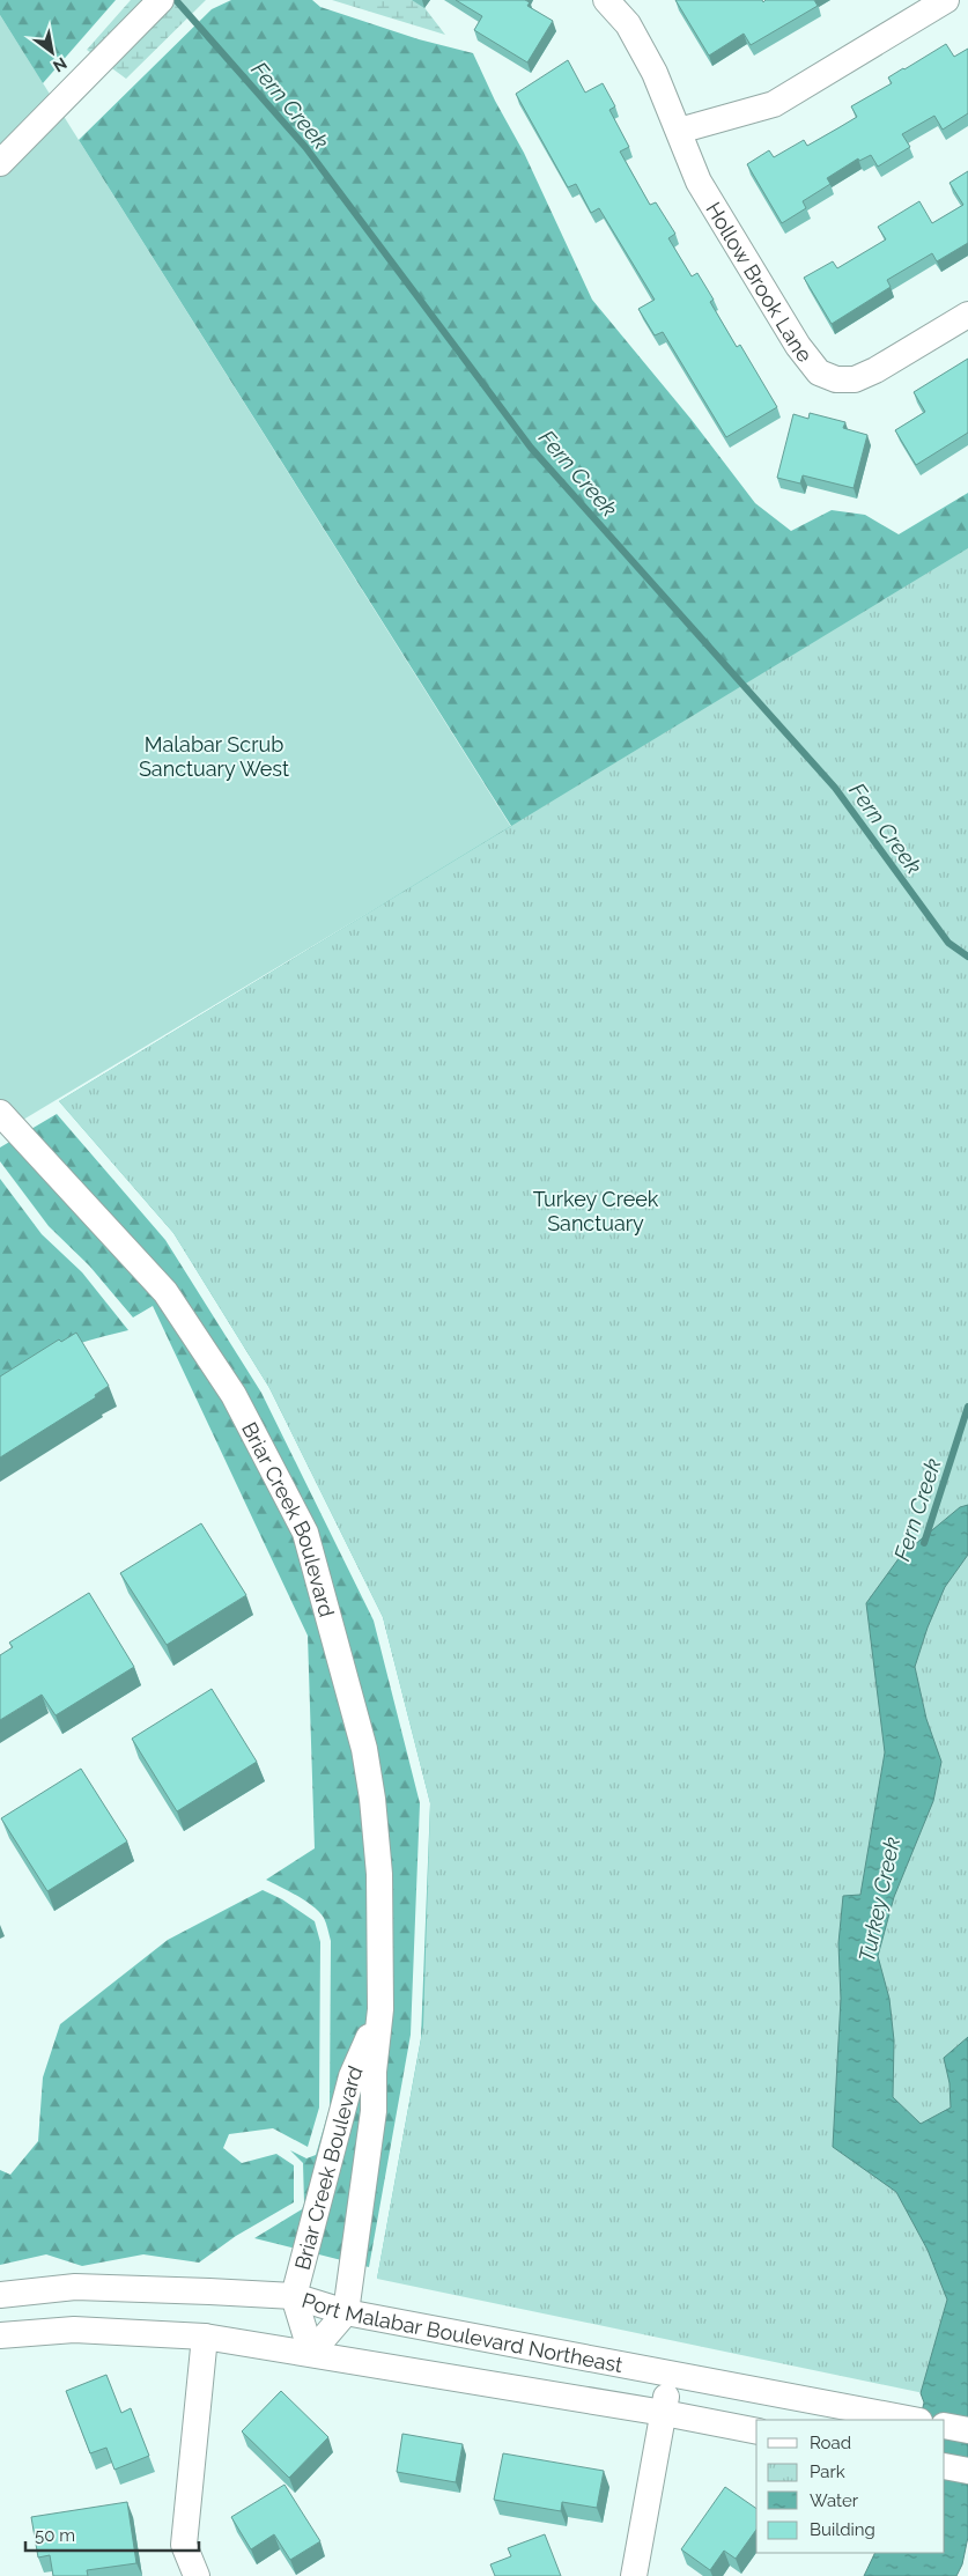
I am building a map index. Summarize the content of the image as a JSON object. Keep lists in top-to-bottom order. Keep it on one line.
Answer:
{"streets":{"street":["Hollow Brook Lane","Briar Creek Boulevard","Port Malabar Boulevard Northeast"]},"crossings":[["Briar Creek Boulevard","Port Malabar Boulevard Northeast"]],"water":["Fern Creek","Turkey Creek"],"parks":["Malabar Scrub Sanctuary West","Turkey Creek Sanctuary"],"legend":["Road","Park","Water","Building"],"scale_bar":"50 m","north":"bottom right"}
